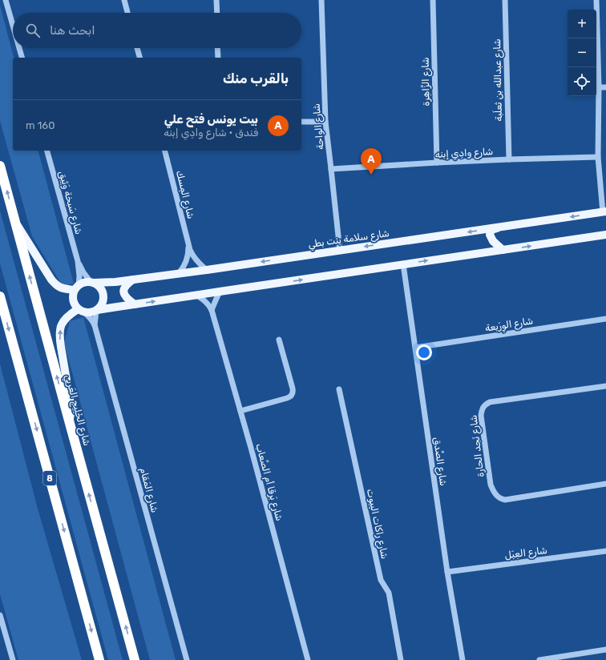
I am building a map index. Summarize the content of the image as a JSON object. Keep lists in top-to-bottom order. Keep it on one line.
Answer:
{"streets":{"highway":["شارع الخَلِيج العَربِي","8"],"main road":["شارع سلامة بنت بطي"],"street":["شارع عبدالله بن ثعلَبة","شارع الزَّاهِرة","شارع الواحة","شارع وادِي إبنه","شارع المِسك","شارع سَبخة وَثِيق","شارع الوِرَيعة","شارع نَجد الحارة","شارع الصِّدق","شارع بَرقا أم الصَّعاب","شارع المَقام","شارع راكات البِيوت","شارع العِبَل"]},"crossings":[["شارع عبدالله بن ثعلَبة","شارع وادِي إبنه"],["شارع الزَّاهِرة","شارع وادِي إبنه"],["شارع الواحة","شارع وادِي إبنه"],["شارع الواحة","شارع سلامة بنت بطي"],["شارع المِسك","شارع سلامة بنت بطي"],["شارع سَبخة وَثِيق","شارع سلامة بنت بطي"],["شارع سَبخة وَثِيق","شارع المَقام"],["شارع سلامة بنت بطي","شارع المَقام"],["شارع الوِرَيعة","شارع الصِّدق"],["شارع الصِّدق","شارع العِبَل"]],"page":{"map_buttons":["+","−"],"search":"ابحث هنا","heading":"بالقرب منك","list":[{"mark":"A","name":"بيت يونس فتح علي","note":"فندق · شارع وادِي إبنه","value":"160 m"}],"pins":"A"}}
